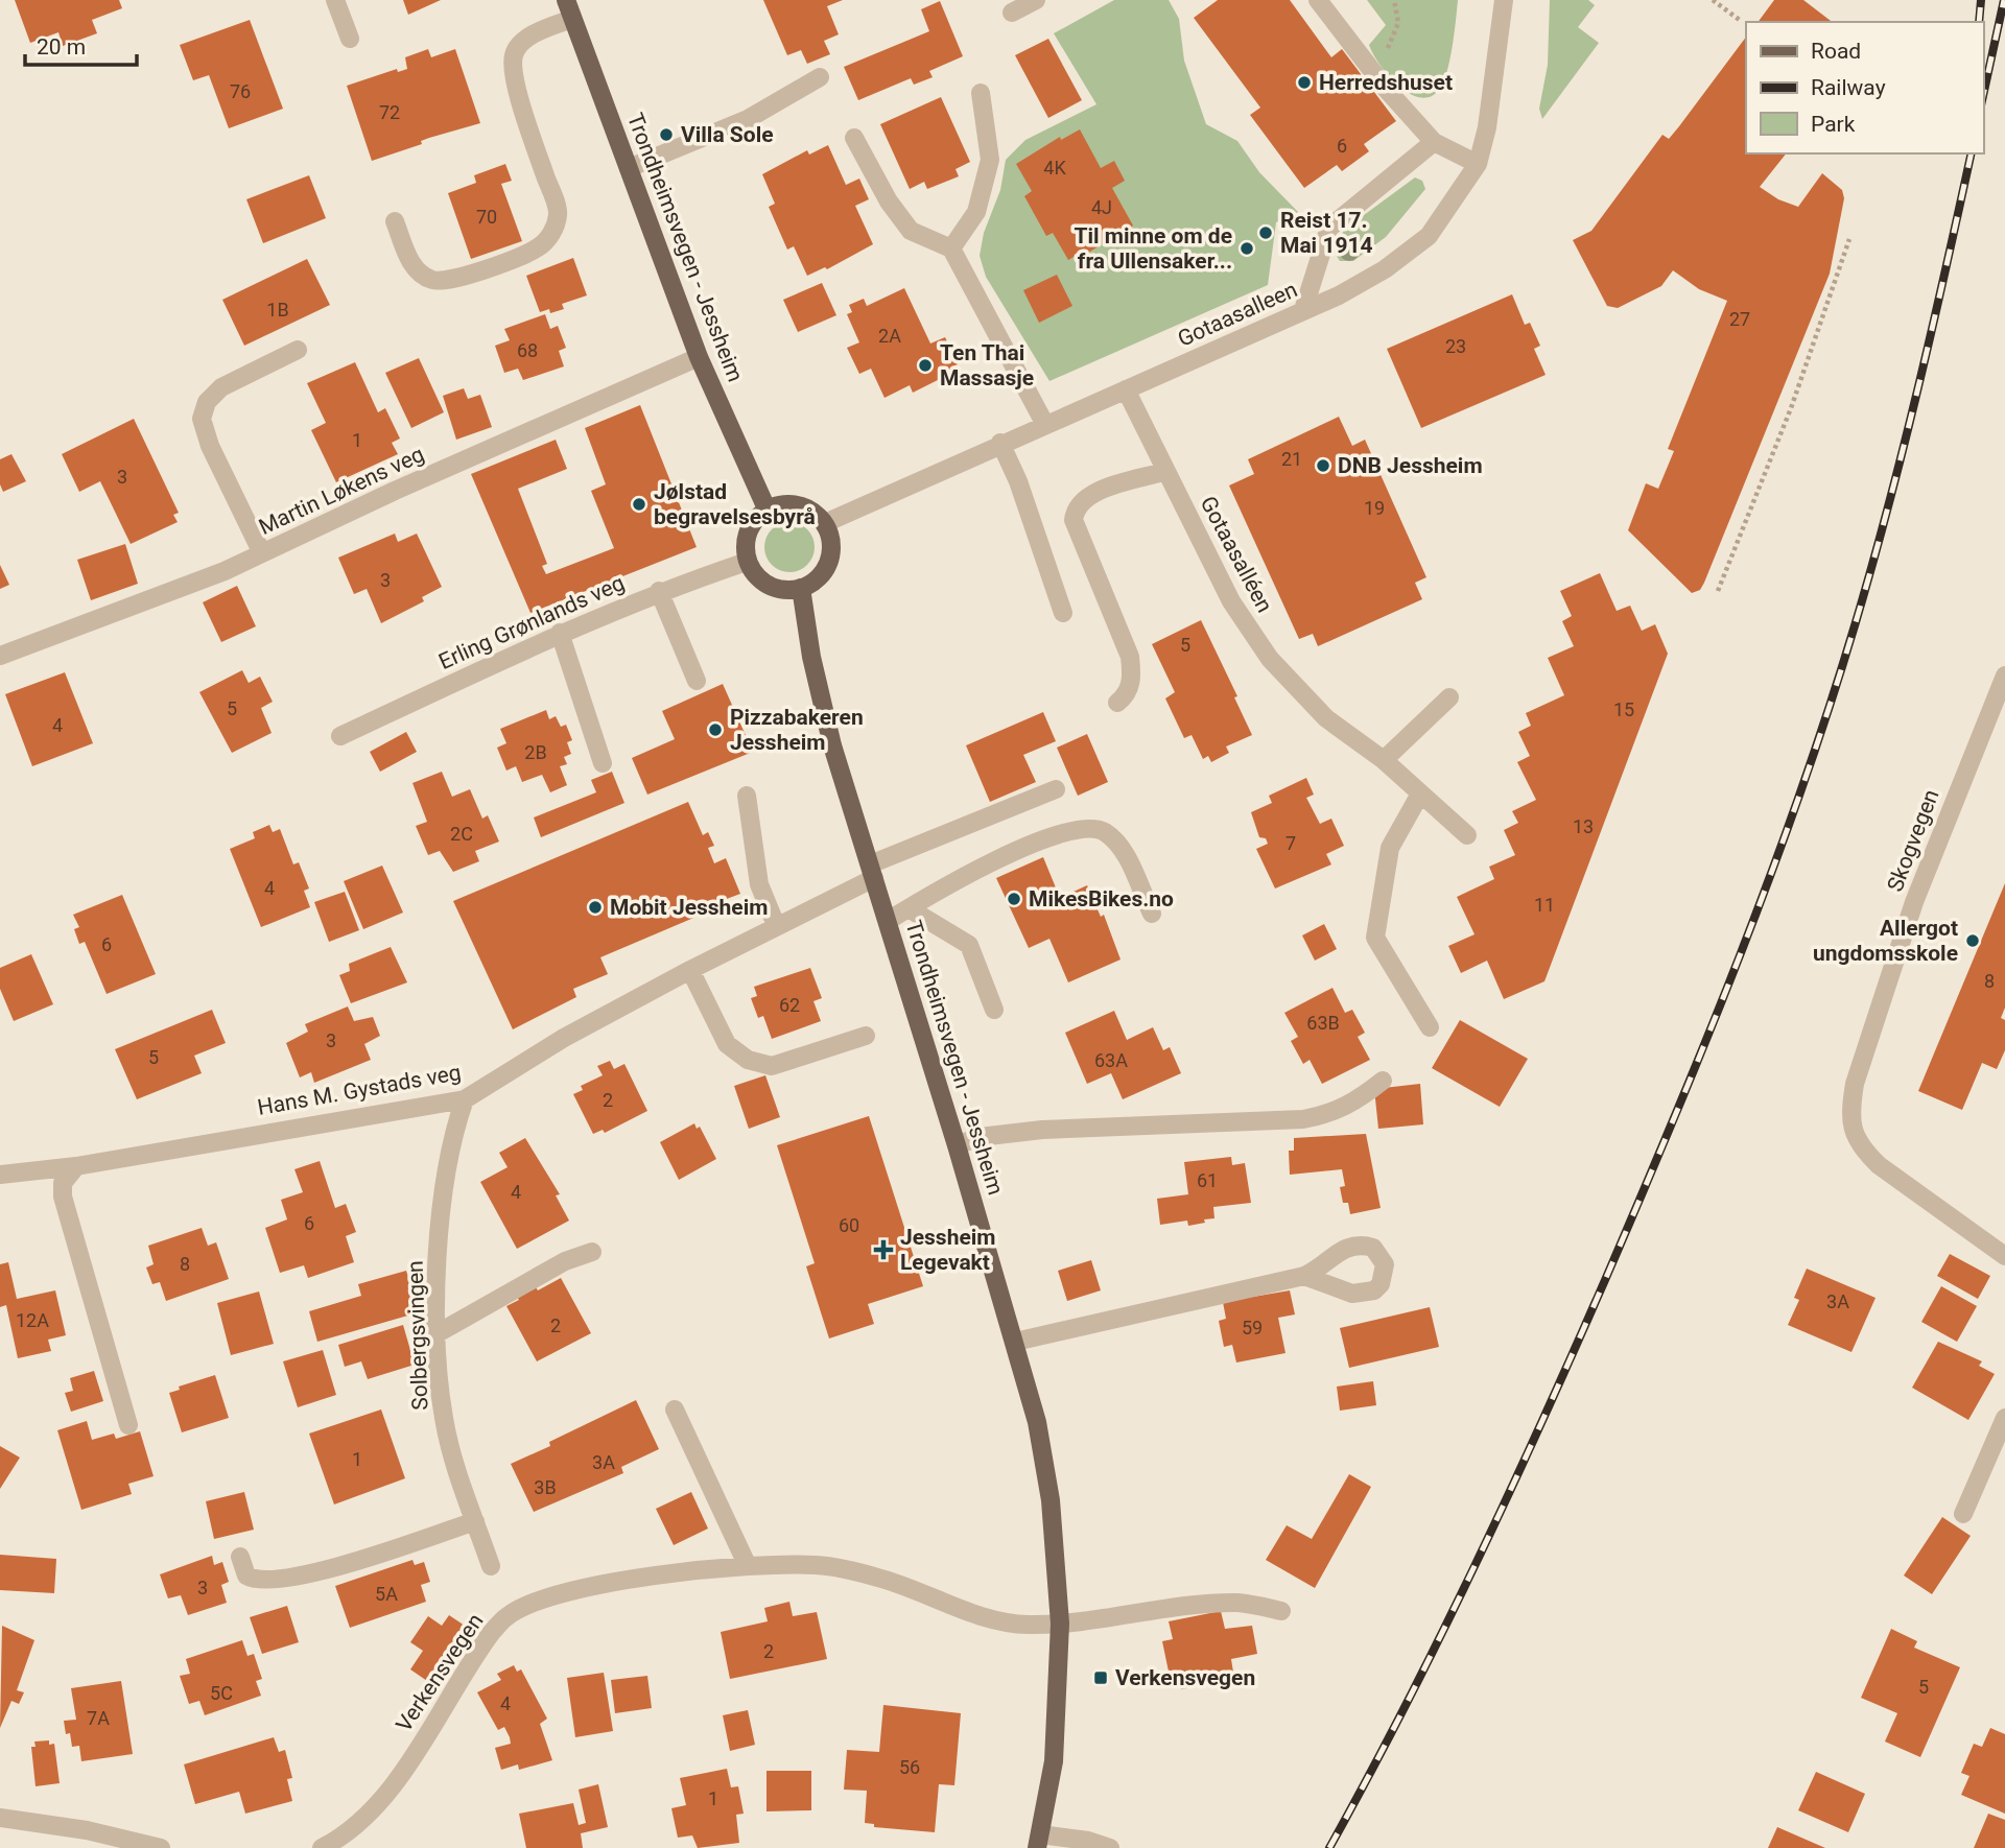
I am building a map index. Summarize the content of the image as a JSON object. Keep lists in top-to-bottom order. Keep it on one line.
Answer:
{"streets":{"main road":["Trondheimsvegen - Jessheim"],"street":["Gotaasalleen","Martin Løkens veg","Gotaasalléen","Erling Grønlands veg","Skogvegen","Hans M. Gystads veg","Solbergsvingen","Verkensvegen"]},"crossings":[["Trondheimsvegen - Jessheim","Gotaasalleen"],["Trondheimsvegen - Jessheim","Martin Løkens veg"],["Trondheimsvegen - Jessheim","Erling Grønlands veg"],["Trondheimsvegen - Jessheim","Hans M. Gystads veg"],["Trondheimsvegen - Jessheim","Verkensvegen"],["Gotaasalleen","Gotaasalléen"],["Gotaasalleen","Erling Grønlands veg"],["Hans M. Gystads veg","Solbergsvingen"]],"places":{"other":["Herredshuset","Villa Sole","Reist 17. Mai 1914","Til minne om de fra Ullensaker...","Ten Thai Massasje","DNB Jessheim","Jølstad begravelsesbyrå","Pizzabakeren Jessheim","MikesBikes.no","Mobit Jessheim","Allergot ungdomsskole"],"health":["Jessheim Legevakt"],"transit":["Verkensvegen"]},"house_numbers":["76","72","6","4K","4J","70","1B","27","2A","23","68","1","21","3","19","3","5","5","15","4","2B","13","2C","7","4","11","6","8","62","63B","3","5","63A","2","61","4","6","60","8","3A","12A","2","59","1","3A","3B","3","5A","2","5","5C","4","7A","56","1"],"legend":["Road","Railway","Park"],"scale_bar":"20 m"}
